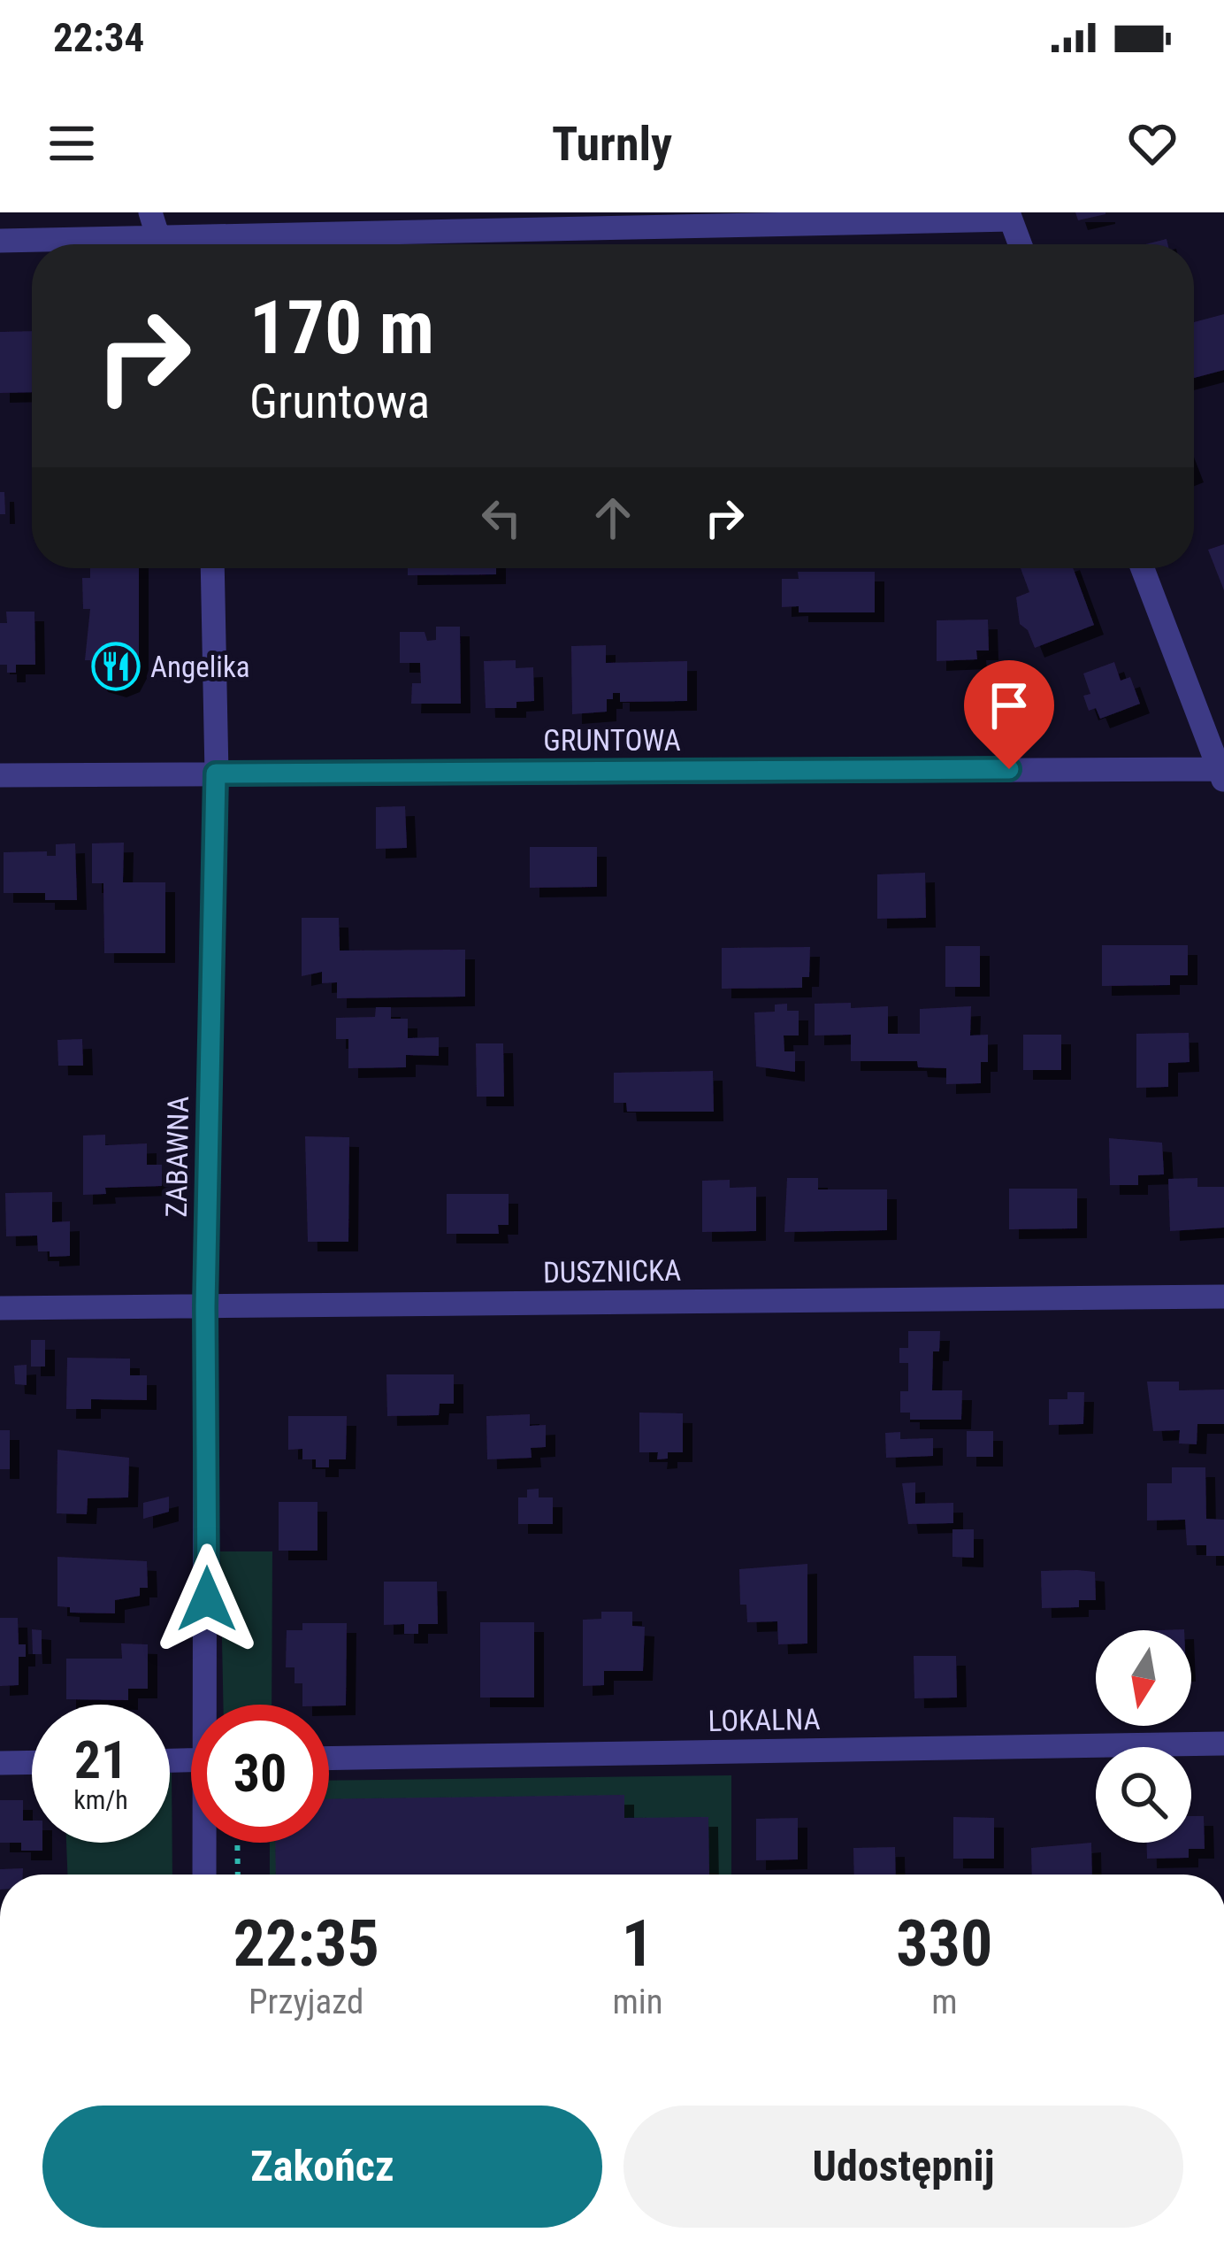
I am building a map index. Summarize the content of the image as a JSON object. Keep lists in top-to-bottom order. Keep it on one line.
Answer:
{"streets":{"street":["GRUNTOWA","ZABAWNA","DUSZNICKA","LOKALNA"]},"crossings":[["GRUNTOWA","ZABAWNA"],["ZABAWNA","DUSZNICKA"]],"places":{"restaurant":["Angelika"]},"north":"bottom","page":{"status":"22:34","header":"Turnly","turn":["170 m","Gruntowa"],"speed":"21 km/h","limit":"30","eta":["22:35","Przyjazd","1","min","330","m"],"buttons":["Zakończ","Udostępnij"]}}
